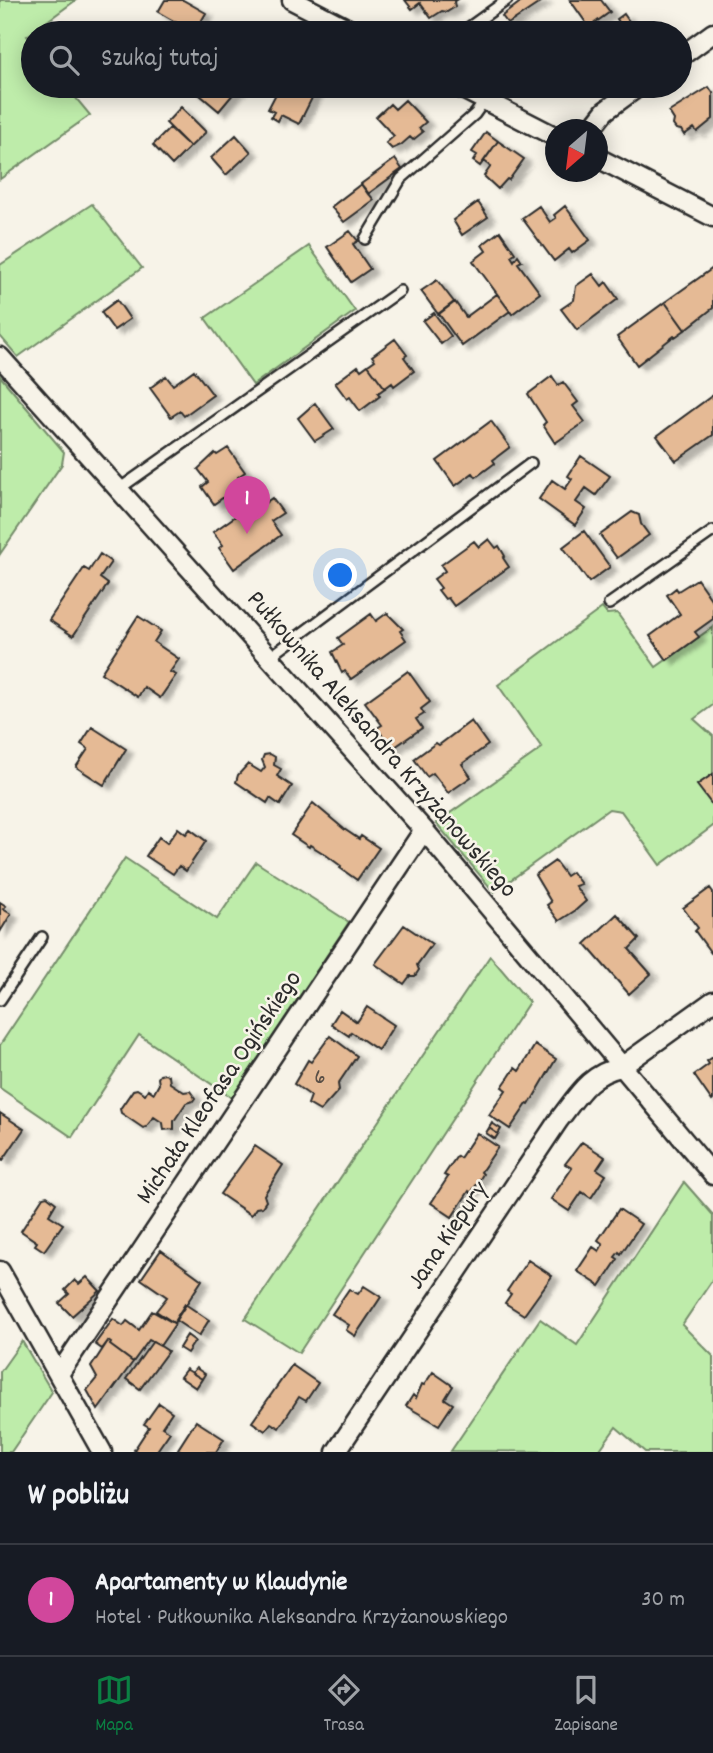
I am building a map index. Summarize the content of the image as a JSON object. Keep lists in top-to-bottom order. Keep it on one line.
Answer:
{"streets":{"street":["Pułkownika Aleksandra Krzyżanowskiego","Michała Kleofasa Ogińskiego","Jana Kiepury"]},"crossings":[["Pułkownika Aleksandra Krzyżanowskiego","Michała Kleofasa Ogińskiego"],["Pułkownika Aleksandra Krzyżanowskiego","Jana Kiepury"]],"house_numbers":["6"],"north":"bottom left","page":{"search":"Szukaj tutaj","pins":"1","heading":"W pobliżu","list":[{"mark":"1","name":"Apartamenty w Klaudynie","note":"Hotel · Pułkownika Aleksandra Krzyżanowskiego","value":"30 m"}],"nav":["Mapa","Trasa","Zapisane"]}}
